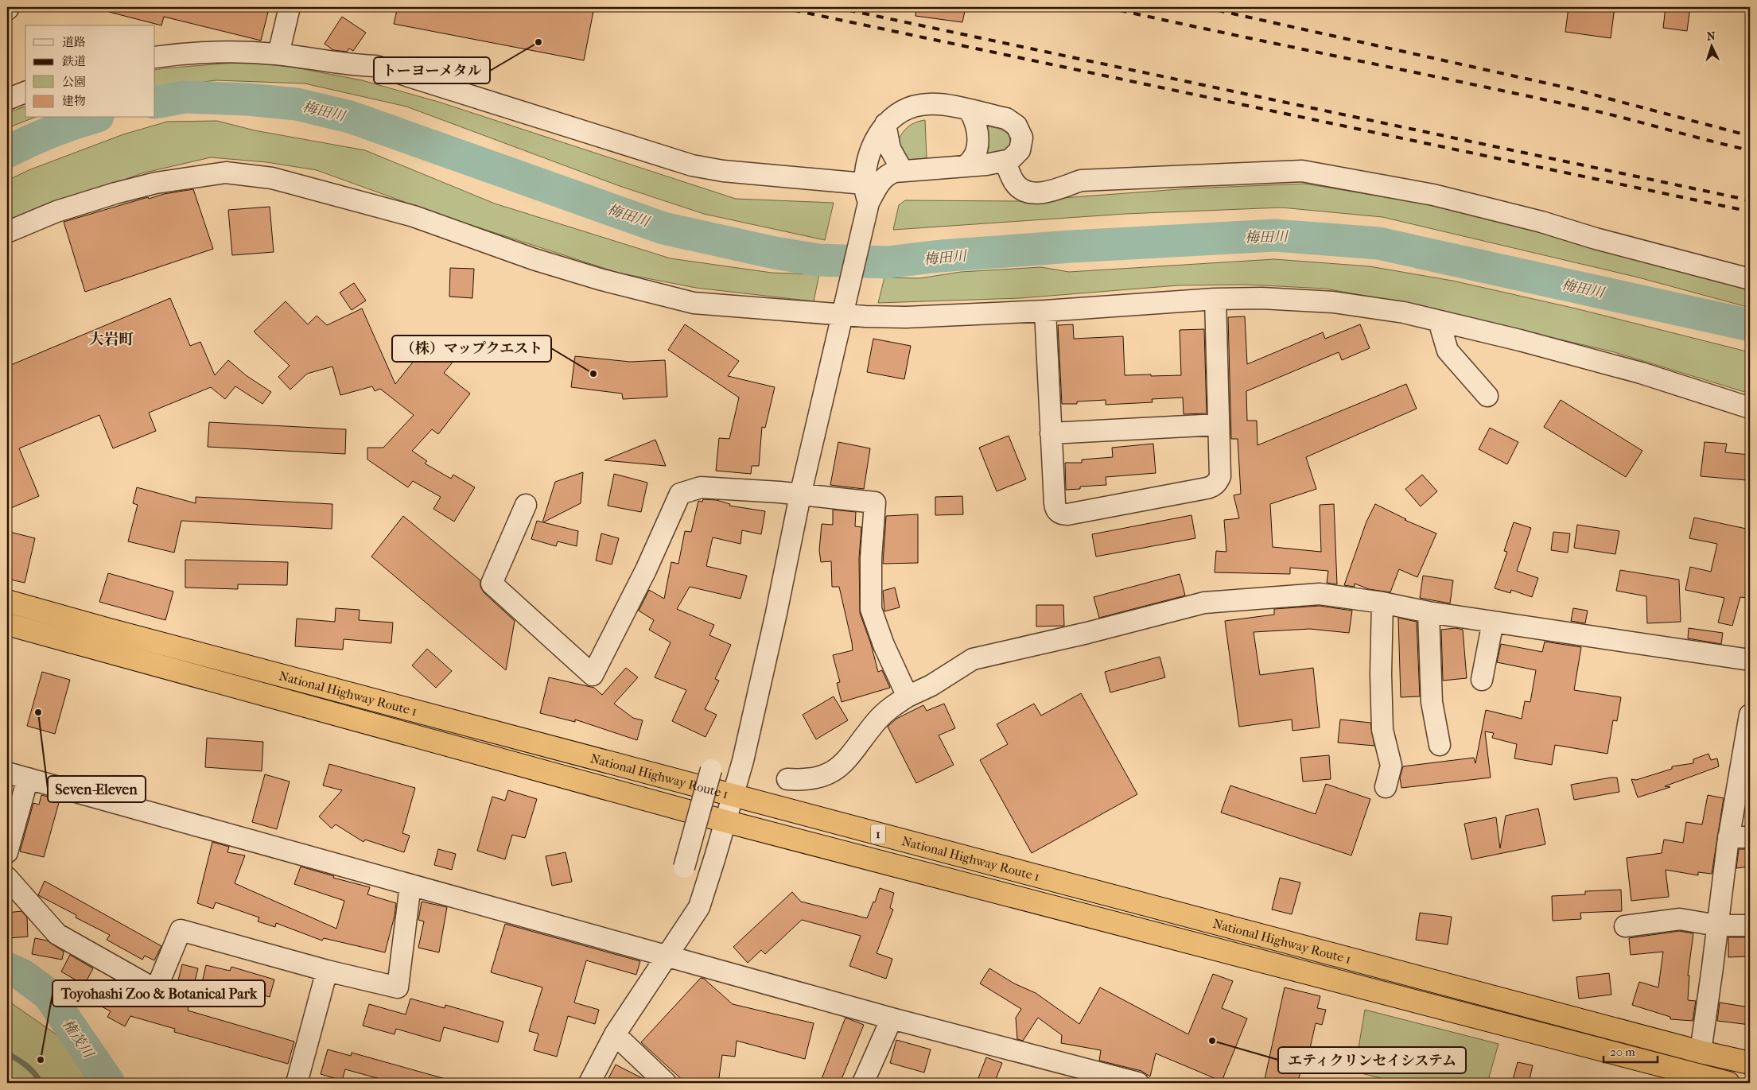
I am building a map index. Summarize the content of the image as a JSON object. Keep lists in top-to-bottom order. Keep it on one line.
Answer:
{"streets":{"highway":["National Highway Route 1","1"]},"districts":["大岩町"],"water":["梅田川","権茂川"],"places":["トーヨーメタル","（株）マップクエスト","Seven-Eleven","エティクリンセイシステム","Toyohashi Zoo & Botanical Park"],"legend":["道路","鉄道","公園","建物"],"scale_bar":"20 m","north":"top"}
